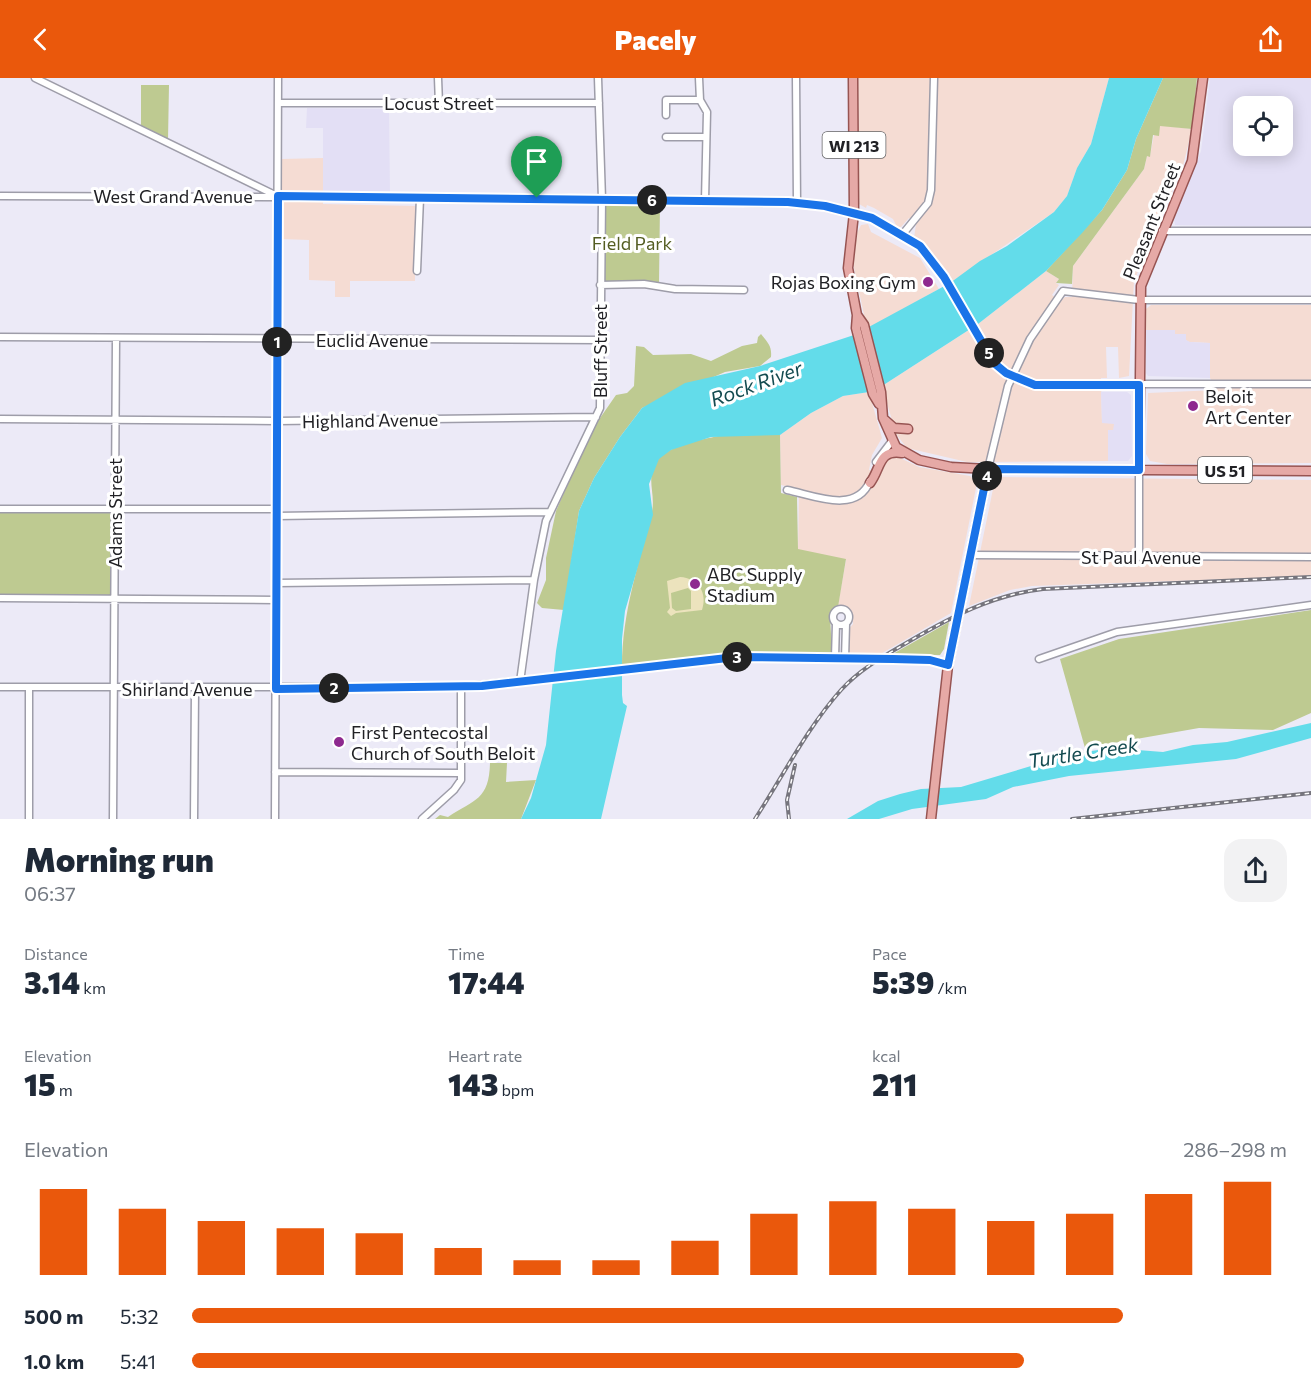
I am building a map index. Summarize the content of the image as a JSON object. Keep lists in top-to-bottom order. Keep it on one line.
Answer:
{"streets":{"main road":["WI 213","Pleasant Street","US 51"],"street":["Locust Street","West Grand Avenue","Euclid Avenue","Bluff Street","Highland Avenue","Adams Street","St Paul Avenue","Shirland Avenue"]},"crossings":[["Locust Street","Bluff Street"],["WI 213","West Grand Avenue"],["West Grand Avenue","Bluff Street"],["Pleasant Street","US 51"],["Pleasant Street","St Paul Avenue"],["Euclid Avenue","Bluff Street"],["Euclid Avenue","Adams Street"],["Bluff Street","Highland Avenue"],["Bluff Street","Shirland Avenue"],["Highland Avenue","Adams Street"],["Adams Street","Shirland Avenue"]],"water":["Rock River","Turtle Creek"],"parks":["Field Park"],"places":["Rojas Boxing Gym","Beloit Art Center","ABC Supply Stadium","First Pentecostal Church of South Beloit"],"page":{"header":"Pacely","pins":["6","1","5","4","3","2"],"heading":["Morning run","06:37"],"stats":[["Distance","3.14 km"],["Time","17:44"],["Pace","5:39 /km"],["Elevation","15 m"],["Heart rate","143 bpm"],["kcal","211"]],"chart":["Elevation","286–298 m"],"list":[{"name":"500 m","note":"5:32"},{"name":"1.0 km","note":"5:41"}]}}
